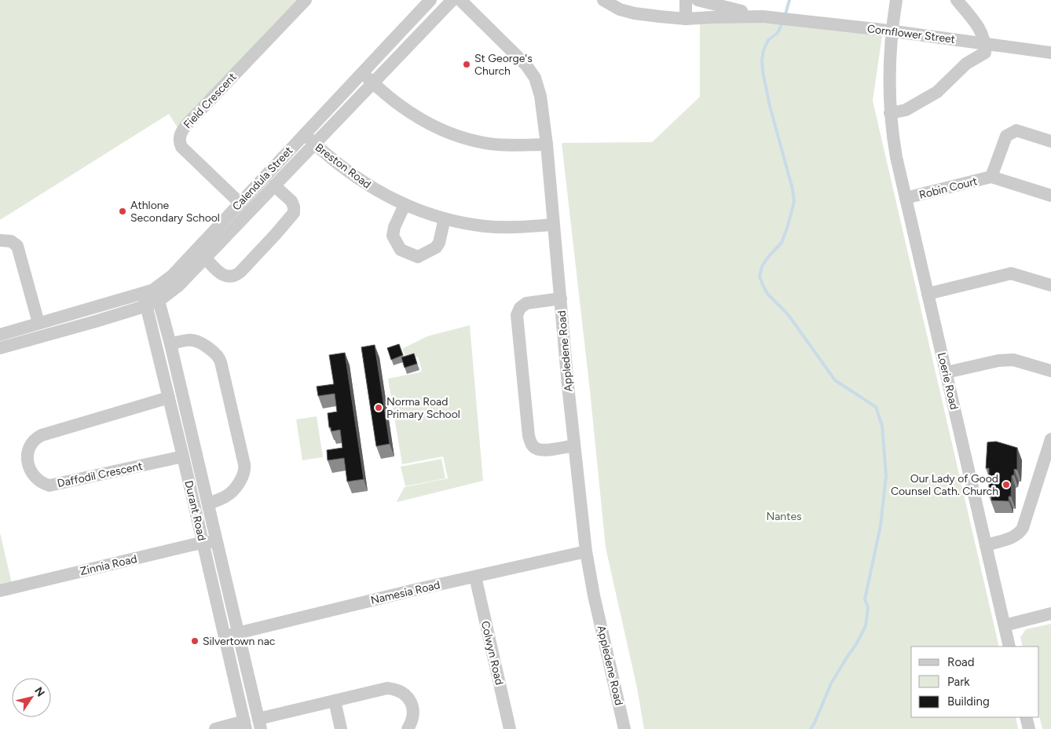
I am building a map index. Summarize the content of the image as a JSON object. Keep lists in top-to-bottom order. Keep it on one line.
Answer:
{"streets":{"street":["Cornflower Street","Field Crescent","Breston Road","Calendula Street","Robin Court","Appledene Road","Loerie Road","Daffodil Crescent","Durant Road","Zinnia Road","Namesia Road","Colwyn Road"]},"crossings":[["Cornflower Street","Loerie Road"],["Field Crescent","Calendula Street"],["Breston Road","Calendula Street"],["Breston Road","Appledene Road"],["Calendula Street","Durant Road"],["Robin Court","Loerie Road"],["Appledene Road","Namesia Road"],["Daffodil Crescent","Durant Road"],["Durant Road","Zinnia Road"],["Durant Road","Namesia Road"],["Namesia Road","Colwyn Road"]],"parks":["Nantes"],"places":["St George's Church","Athlone Secondary School","Norma Road Primary School","Our Lady of Good Counsel Cath. Church","Silvertown nac"],"legend":["Road","Park","Building"],"north":"top right"}
